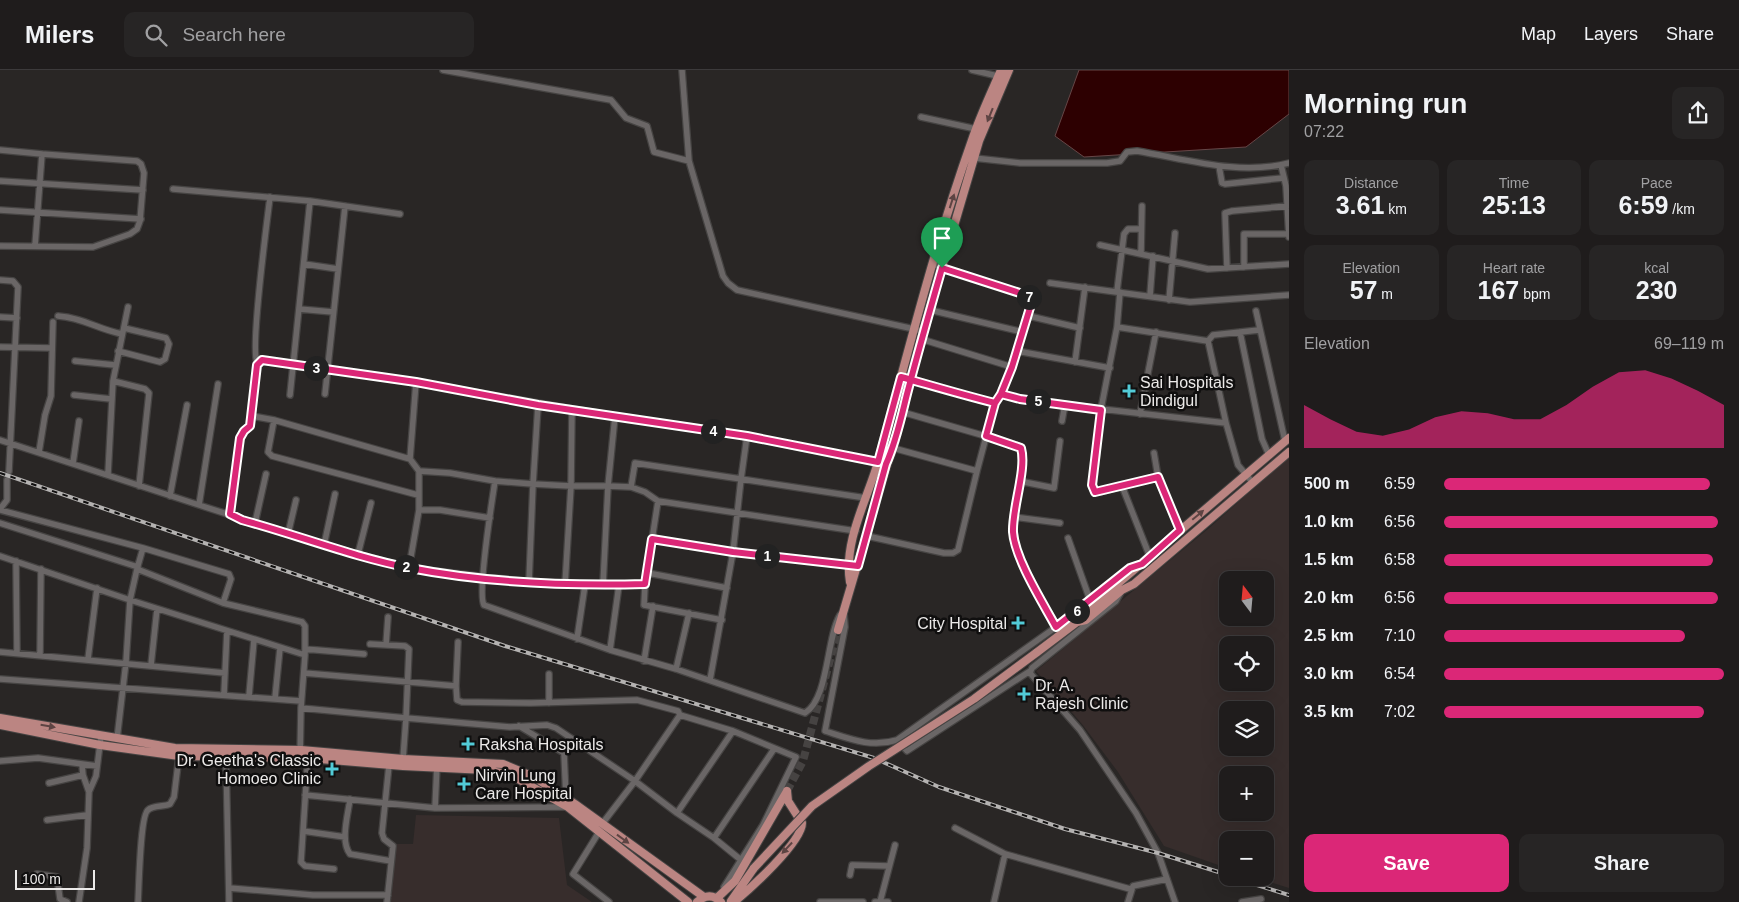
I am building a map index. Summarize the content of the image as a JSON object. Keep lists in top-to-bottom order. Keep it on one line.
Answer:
{"places":{"health":["Sai Hospitals Dindigul","City Hospital","Dr. A. Rajesh Clinic","Raksha Hospitals","Dr. Geetha's Classic Homoeo Clinic","Nirvin Lung Care Hospital"]},"scale_bar":"100 m","north":"top","page":{"header":"Milers","search":"Search here","nav":["Map","Layers","Share"],"heading":["Morning run","07:22"],"stats":[["Distance","3.61 km"],["Time","25:13"],["Pace","6:59 /km"],["Elevation","57 m"],["Heart rate","167 bpm"],["kcal","230"]],"pins":["7","3","5","4","1","2","6"],"chart":["Elevation","69–119 m"],"list":[{"name":"500 m","note":"6:59"},{"name":"1.0 km","note":"6:56"},{"name":"1.5 km","note":"6:58"},{"name":"2.0 km","note":"6:56"},{"name":"2.5 km","note":"7:10"},{"name":"3.0 km","note":"6:54"},{"name":"3.5 km","note":"7:02"}],"map_buttons":["+","−"],"buttons":["Save","Share"],"scale":"100 m"}}
